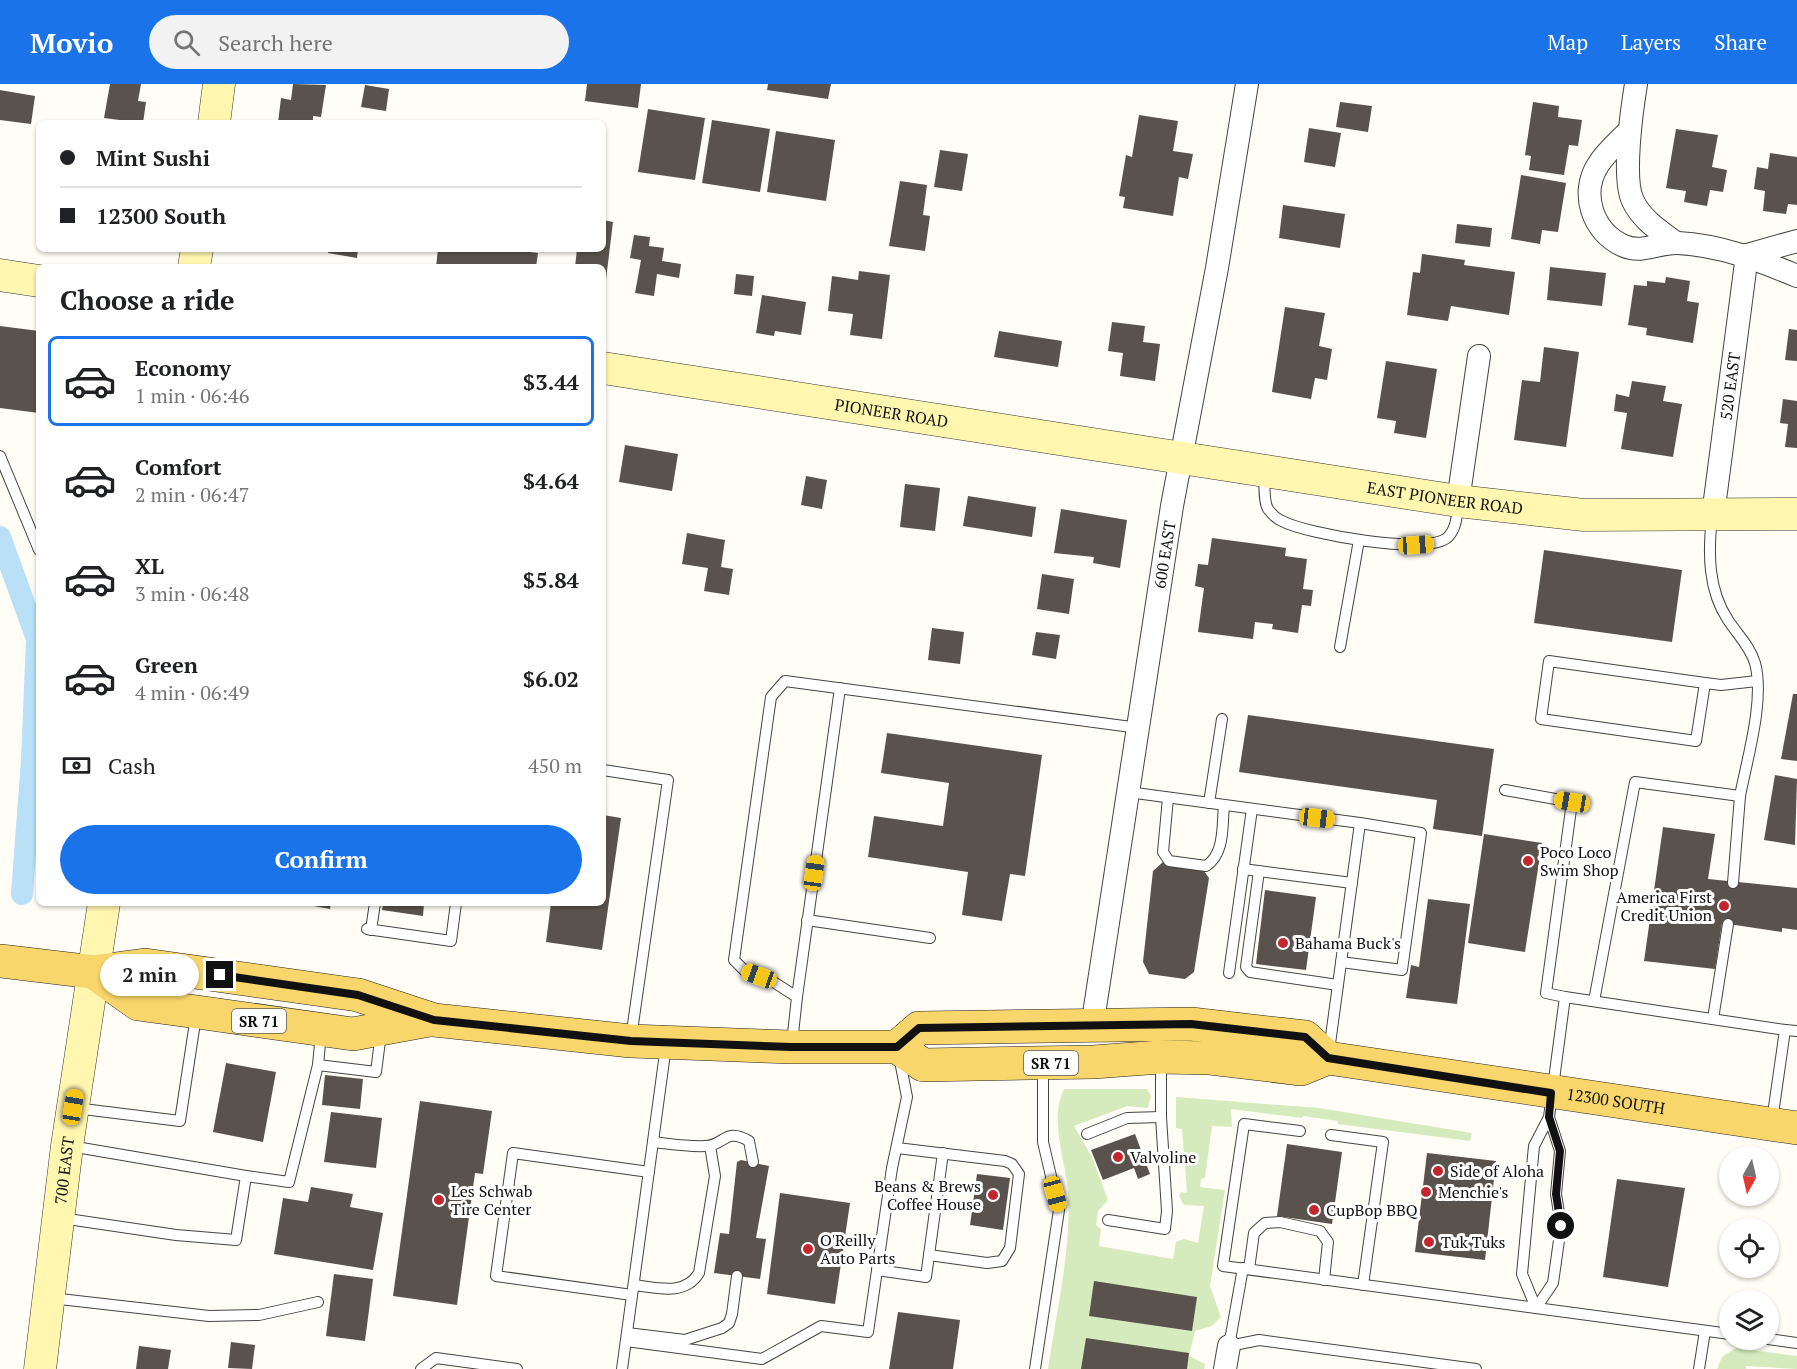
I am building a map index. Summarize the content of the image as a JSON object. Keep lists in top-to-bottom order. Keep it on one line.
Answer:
{"streets":{"main road":["SR 71","12300 SOUTH"],"street":["520 EAST","PIONEER ROAD","EAST PIONEER ROAD","600 EAST","700 EAST"]},"crossings":[["520 EAST","EAST PIONEER ROAD"],["PIONEER ROAD","EAST PIONEER ROAD"],["PIONEER ROAD","600 EAST"],["EAST PIONEER ROAD","600 EAST"],["600 EAST","SR 71"],["SR 71","12300 SOUTH"],["SR 71","700 EAST"]],"places":["Poco Loco Swim Shop","America First Credit Union","Bahama Buck's","Valvoline","Side of Aloha","Menchie's","Beans & Brews Coffee House","Les Schwab Tire Center","CupBop BBQ","Tuk Tuks","O'Reilly Auto Parts"],"north":"bottom","page":{"header":"Movio","search":"Search here","nav":["Map","Layers","Share"],"banner":["Mint Sushi","12300 South"],"heading":"Choose a ride","list":[{"name":"Economy","note":"1 min · 06:46","value":"$3.44"},{"name":"Comfort","note":"2 min · 06:47","value":"$4.64"},{"name":"XL","note":"3 min · 06:48","value":"$5.84"},{"name":"Green","note":"4 min · 06:49","value":"$6.02"}],"pay":["Cash","450 m"],"buttons":"Confirm","bubble":"2 min"}}
